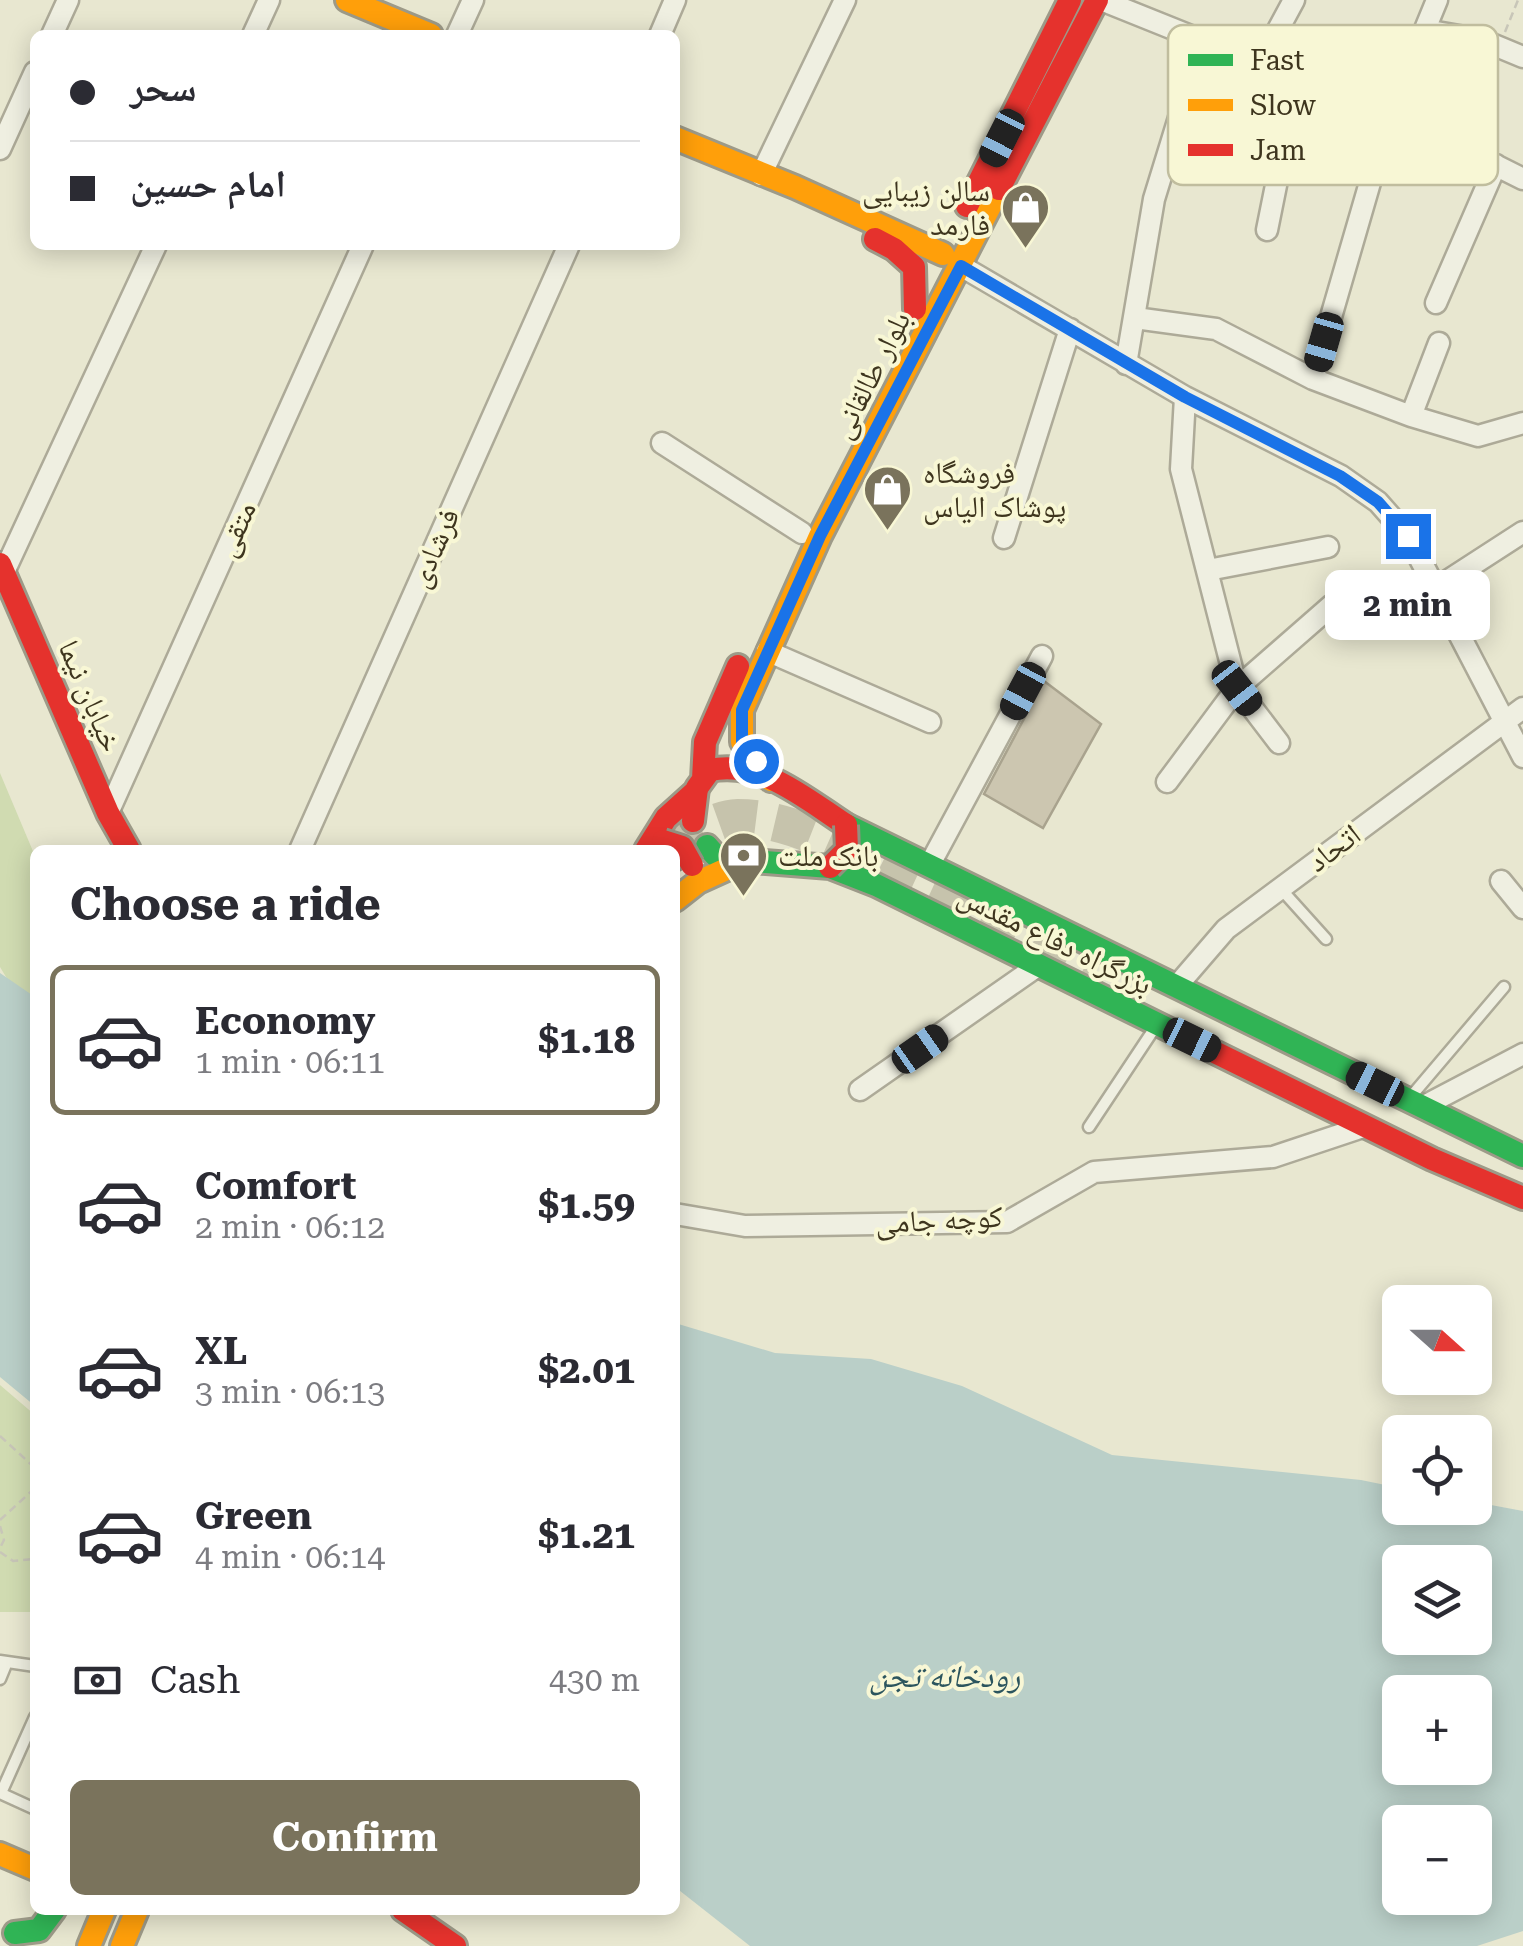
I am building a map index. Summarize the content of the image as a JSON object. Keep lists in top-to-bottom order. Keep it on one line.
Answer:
{"streets":{"main road":["بلوار طالقانی","خیابان نیما","بزرگراه دفاع مقدس"],"street":["متقی","فرشادی","اتحاد","کوچه جامی"]},"crossings":[["بلوار طالقانی","بزرگراه دفاع مقدس"],["متقی","خیابان نیما"],["اتحاد","بزرگراه دفاع مقدس"],["بزرگراه دفاع مقدس","کوچه جامی"]],"water":["رودخانه تجن"],"places":{"shop":["سالن زیبایی فارمد","فروشگاه پوشاک الیاس"],"bank":["بانک ملت"]},"legend":["Fast","Slow","Jam"],"north":"right","page":{"banner":["سحر","امام حسین"],"bubble":"2 min","heading":"Choose a ride","list":[{"name":"Economy","note":"1 min · 06:11","value":"$1.18"},{"name":"Comfort","note":"2 min · 06:12","value":"$1.59"},{"name":"XL","note":"3 min · 06:13","value":"$2.01"},{"name":"Green","note":"4 min · 06:14","value":"$1.21"}],"map_buttons":["+","−"],"pay":["Cash","430 m"],"buttons":"Confirm"}}
